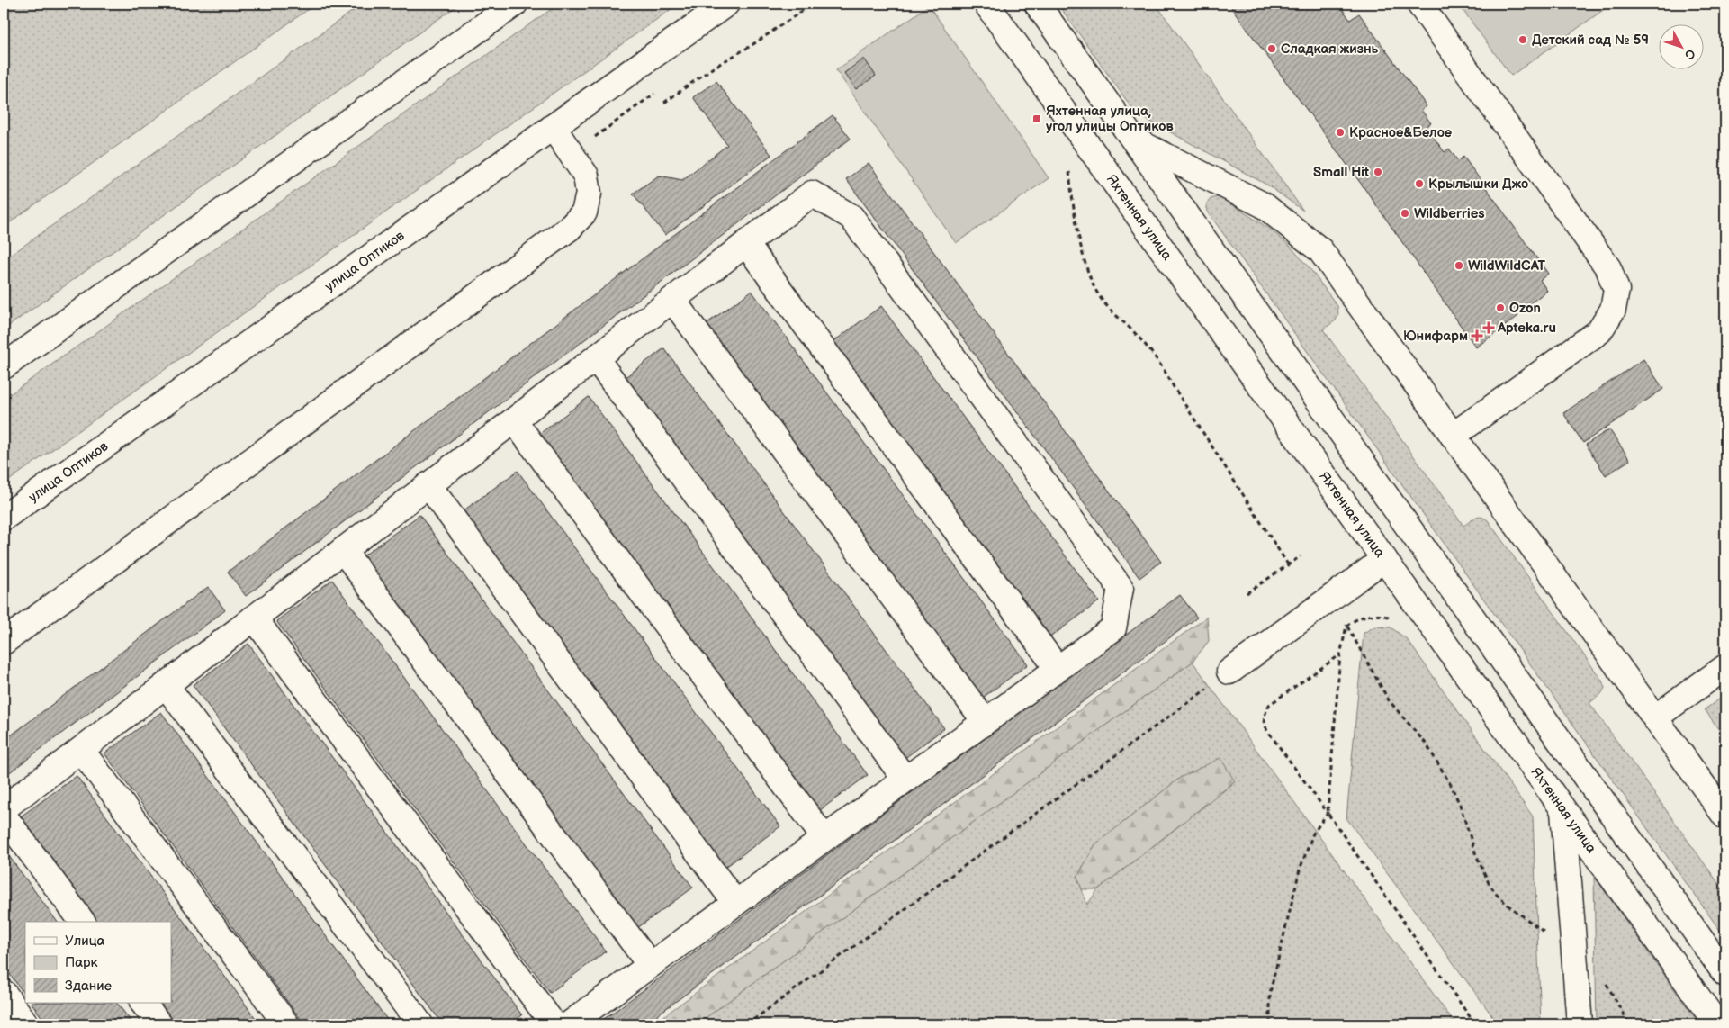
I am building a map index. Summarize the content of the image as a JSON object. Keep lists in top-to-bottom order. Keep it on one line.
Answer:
{"streets":{"street":["Яхтенная улица","улица Оптиков"]},"places":{"other":["Детский сад № 59","Сладкая жизнь","Красное&Белое","Small Hit","Крылышки Джо","Wildberries","WildWildCAT","Ozon"],"transit":["Яхтенная улица, угол улицы Оптиков"],"health":["Apteka.ru","Юнифарм"]},"legend":["Улица","Парк","Здание"],"north":"bottom right"}
